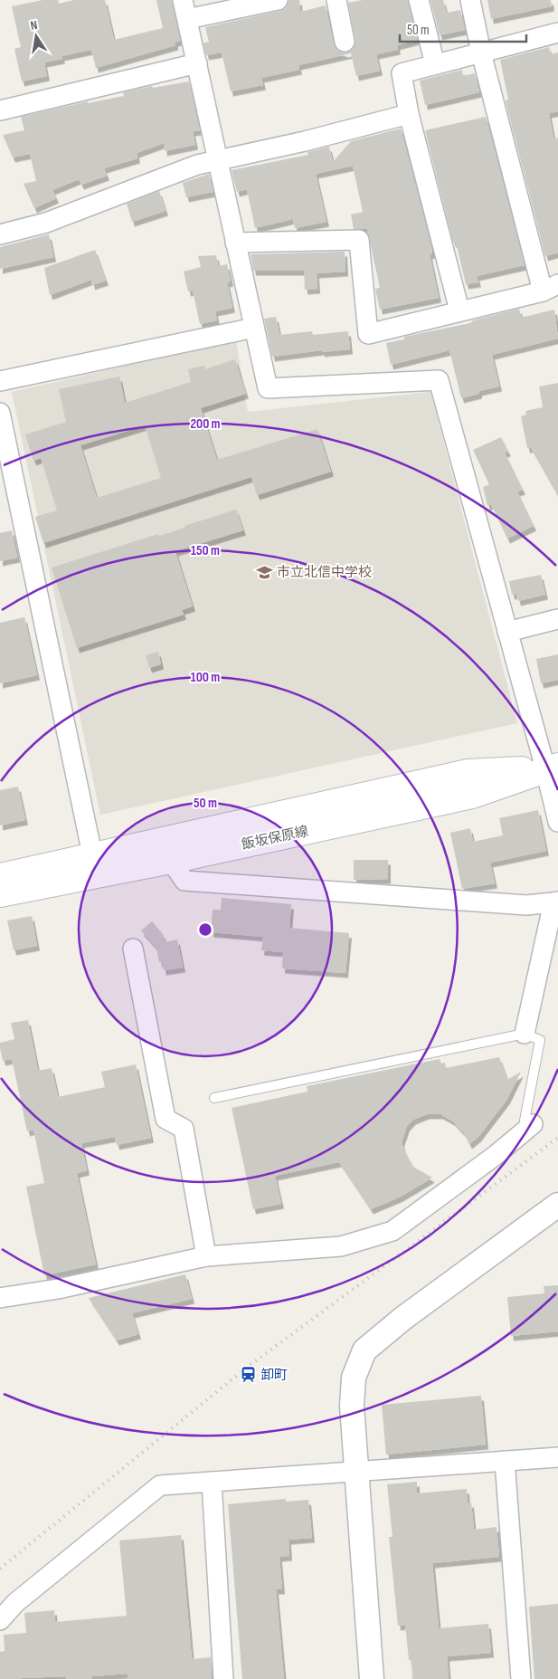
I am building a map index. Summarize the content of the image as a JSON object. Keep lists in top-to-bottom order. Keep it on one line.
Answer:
{"streets":{"main road":["飯坂保原線"]},"places":{"school or university":["市立北信中学校"],"station":["卸町"]},"scale_bar":"50 m","north":"top","rings":["200 m","150 m","100 m","50 m"]}
